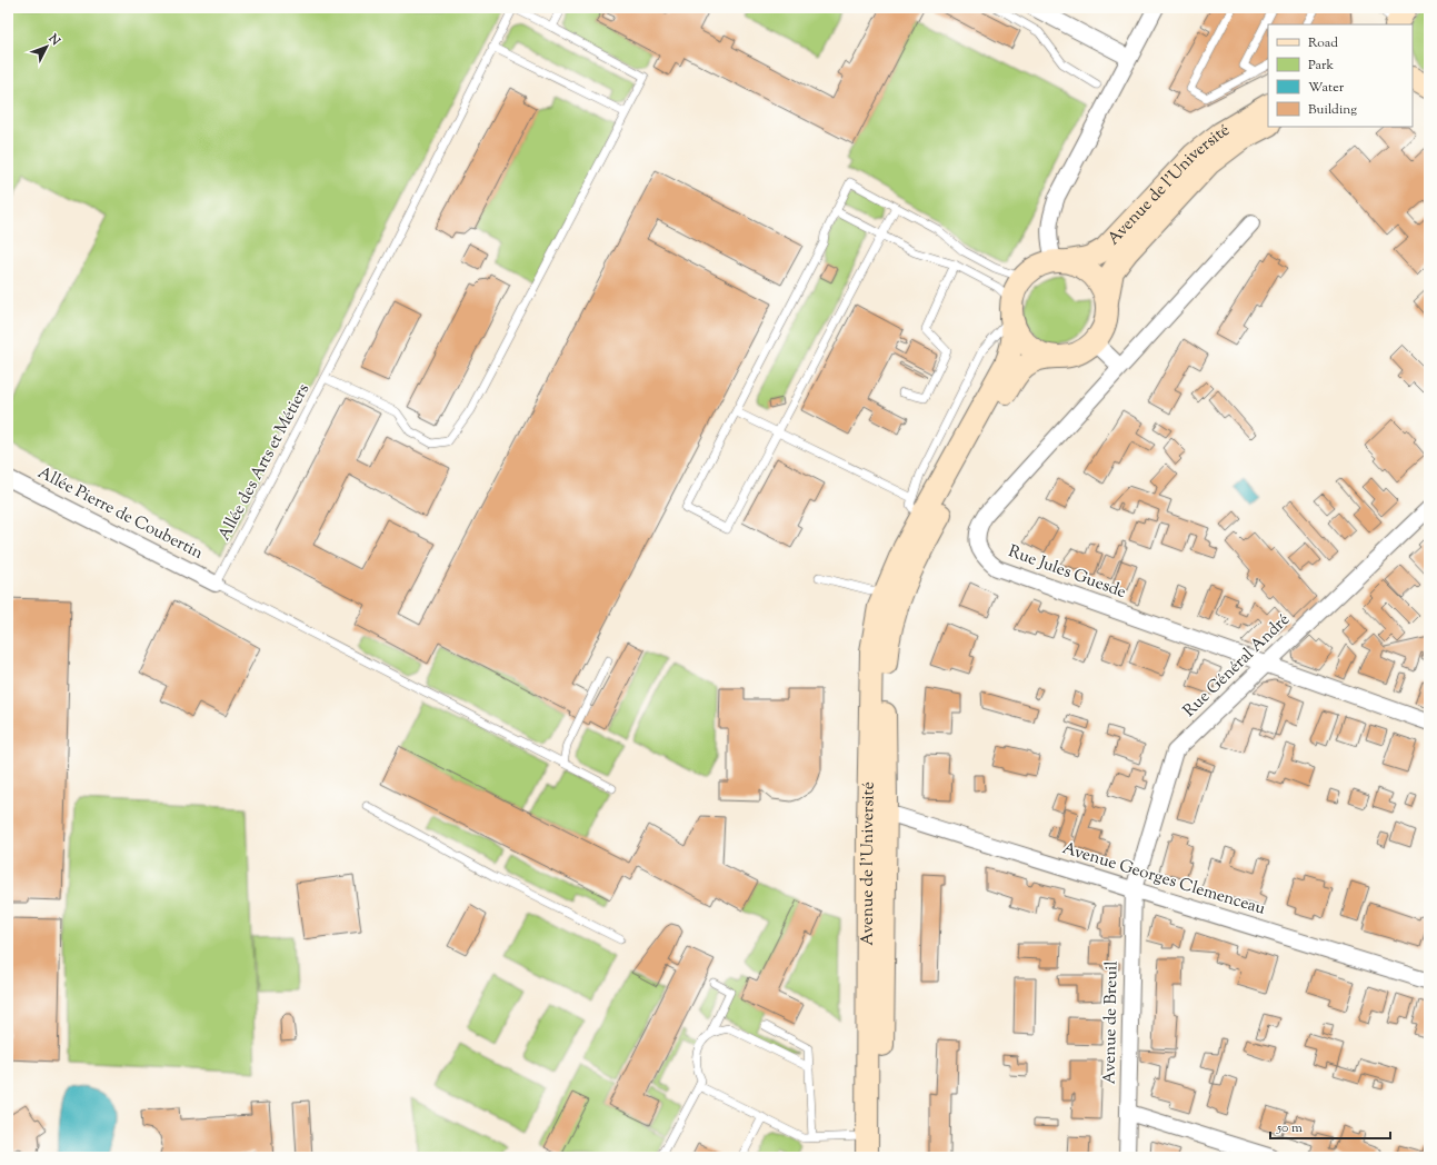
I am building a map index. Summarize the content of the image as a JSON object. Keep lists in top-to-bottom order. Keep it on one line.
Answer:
{"streets":{"street":["Avenue de l'Université","Allée Pierre de Coubertin","Rue Jules Guesde","Rue Général André","Avenue Georges Clemenceau","Avenue de Breuil"],"lane":["Allée des Arts et Métiers"]},"crossings":[["Avenue de l'Université","Avenue Georges Clemenceau"],["Allée des Arts et Métiers","Allée Pierre de Coubertin"],["Rue Jules Guesde","Rue Général André"],["Rue Général André","Avenue Georges Clemenceau"],["Rue Général André","Avenue de Breuil"],["Avenue Georges Clemenceau","Avenue de Breuil"]],"legend":["Road","Park","Water","Building"],"scale_bar":"50 m","north":"top right"}
